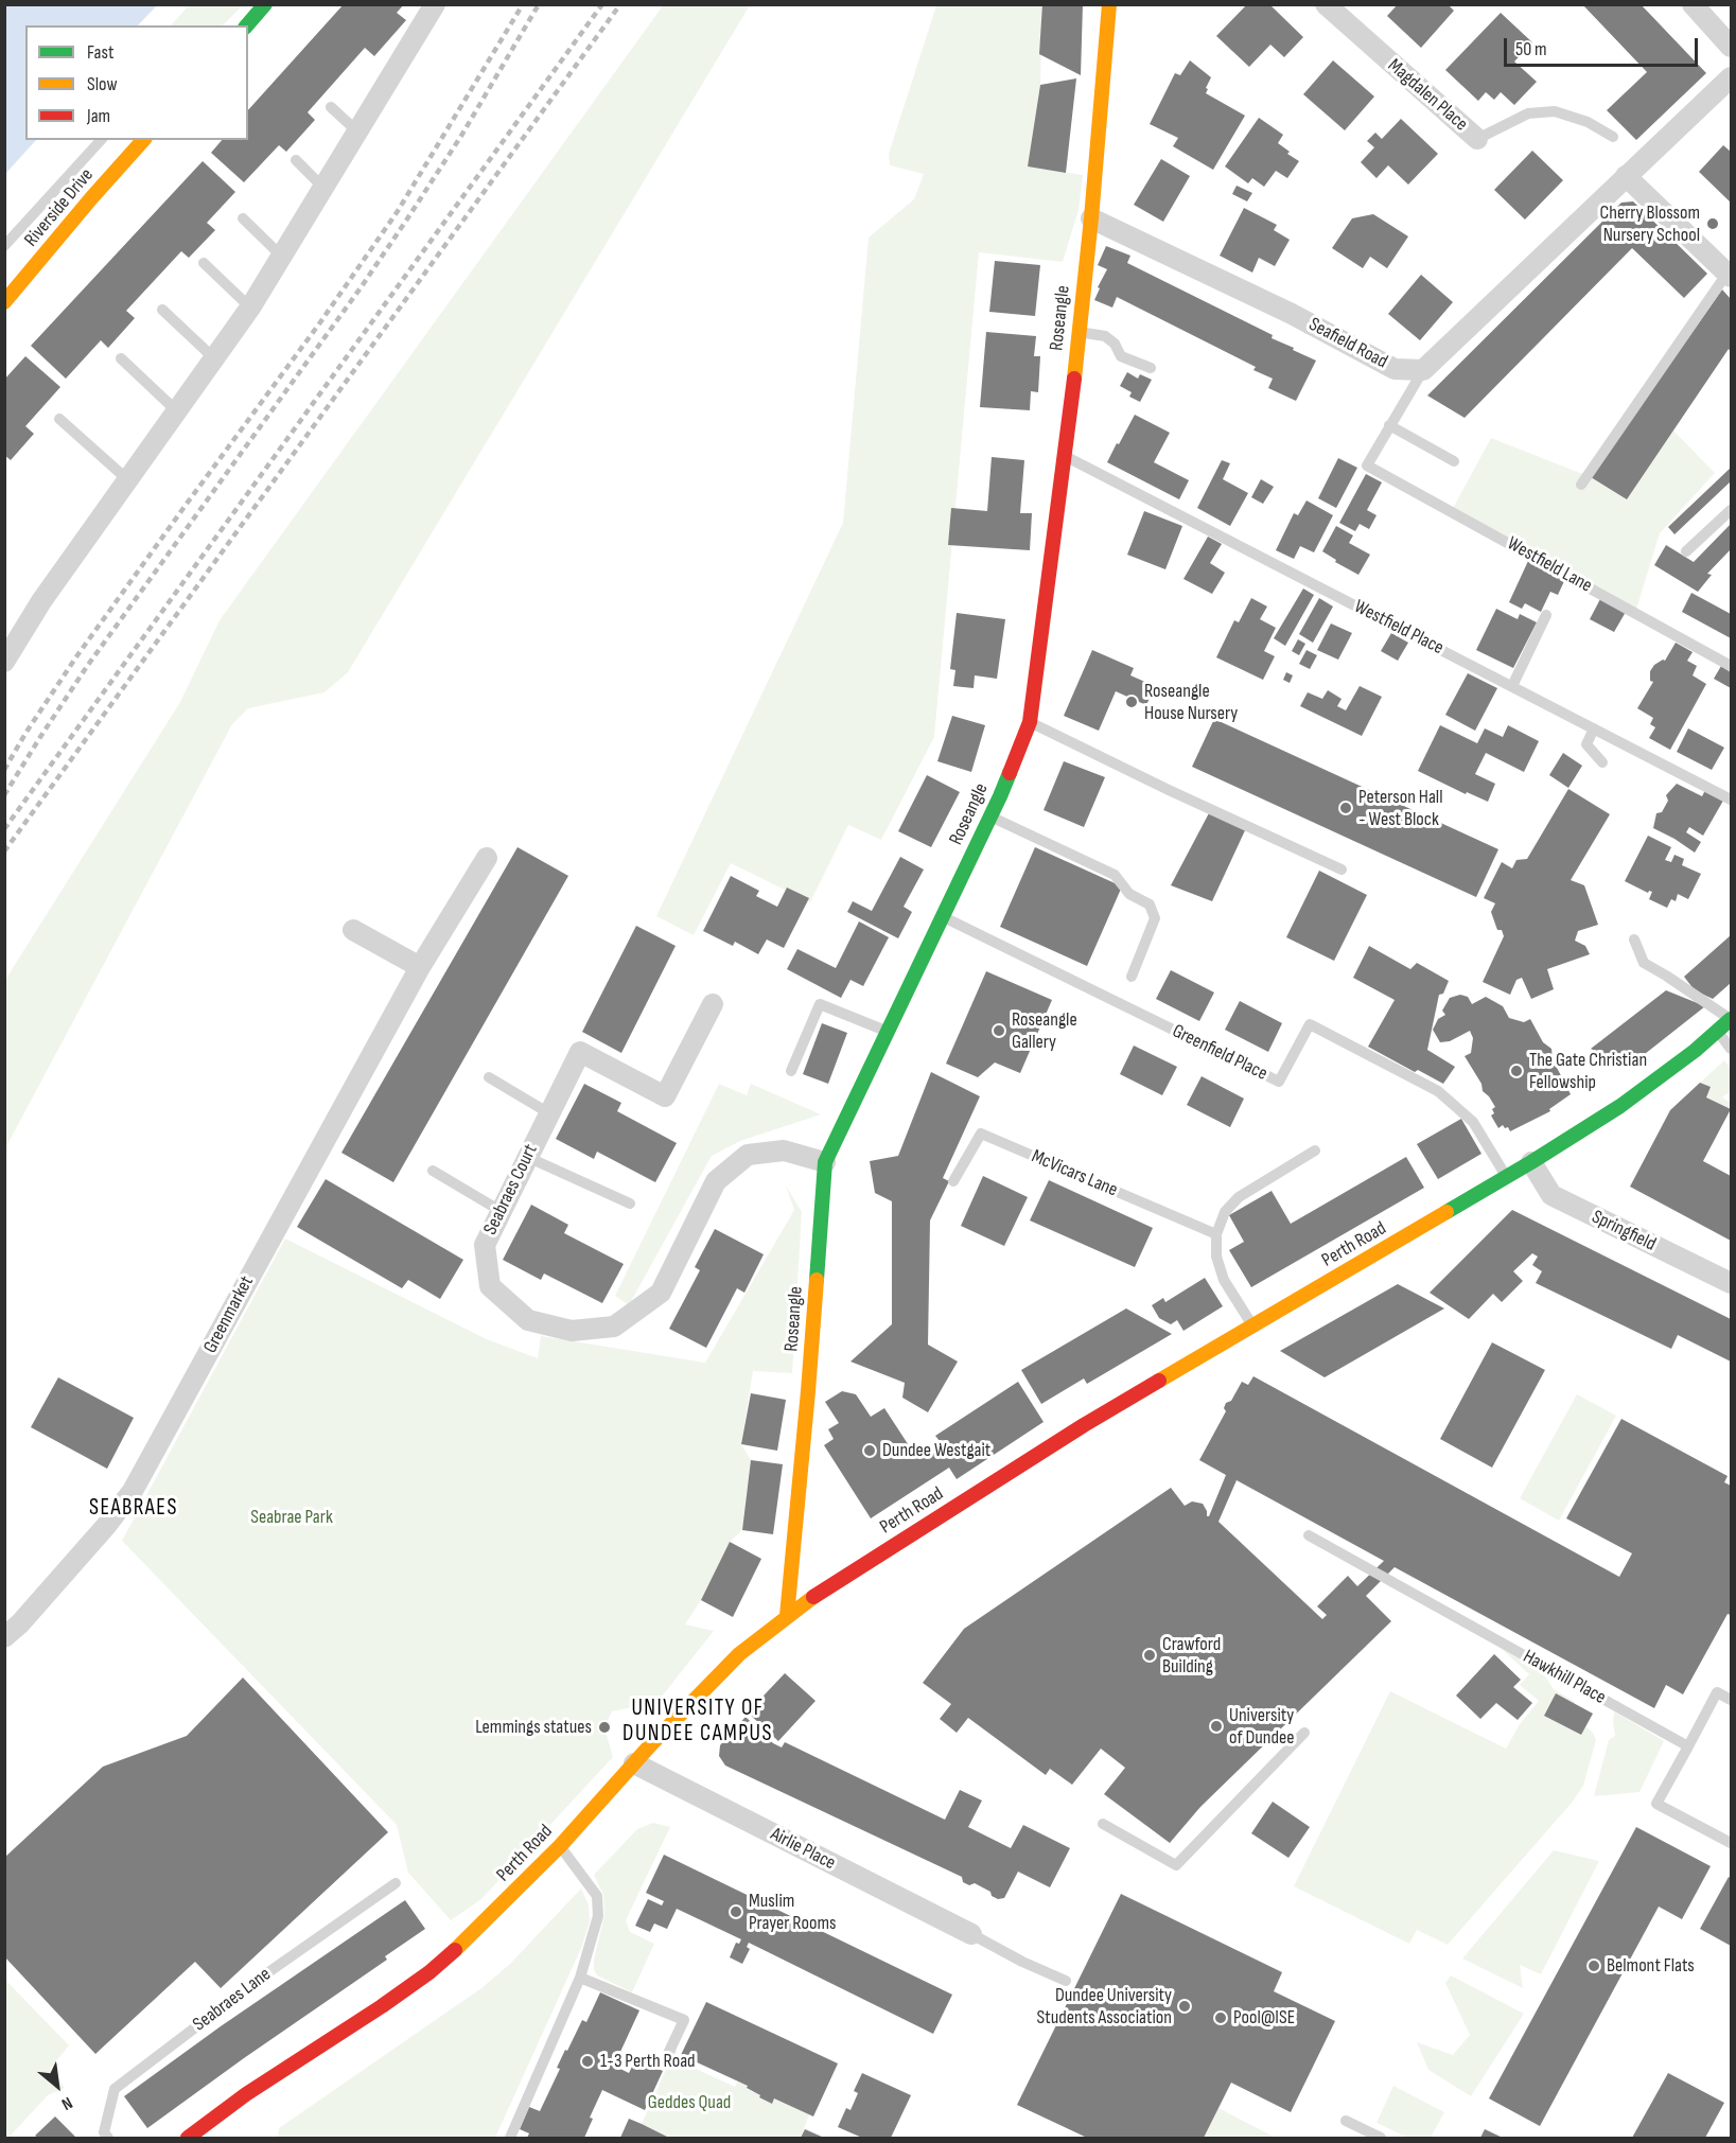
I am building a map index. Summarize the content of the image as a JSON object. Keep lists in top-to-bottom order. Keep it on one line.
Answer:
{"streets":{"street":["Magdalen Place","Riverside Drive","Roseangle","Seafield Road","Seabraes Court","Springfield","Perth Road","Greenmarket","Airlie Place"],"lane":["Westfield Lane","Westfield Place","Greenfield Place","McVicars Lane","Hawkhill Place","Seabraes Lane"]},"crossings":[["Roseangle","Seafield Road"],["Roseangle","Westfield Place"],["Roseangle","Greenfield Place"],["Roseangle","Seabraes Court"],["Roseangle","Perth Road"],["Greenfield Place","Perth Road"],["Springfield","Perth Road"],["Perth Road","Airlie Place"]],"districts":["SEABRAES","UNIVERSITY OF DUNDEE CAMPUS"],"parks":["Seabrae Park","Geddes Quad"],"places":["Cherry Blossom Nursery School","Roseangle House Nursery","Peterson Hall - West Block","Roseangle Gallery","The Gate Christian Fellowship","Dundee Westgait","Crawford Building","University of Dundee","Lemmings statues","Muslim Prayer Rooms","Belmont Flats","Dundee University Students Association","Pool@ISE","1-3 Perth Road"],"legend":["Fast","Slow","Jam"],"scale_bar":"50 m","north":"bottom right"}
